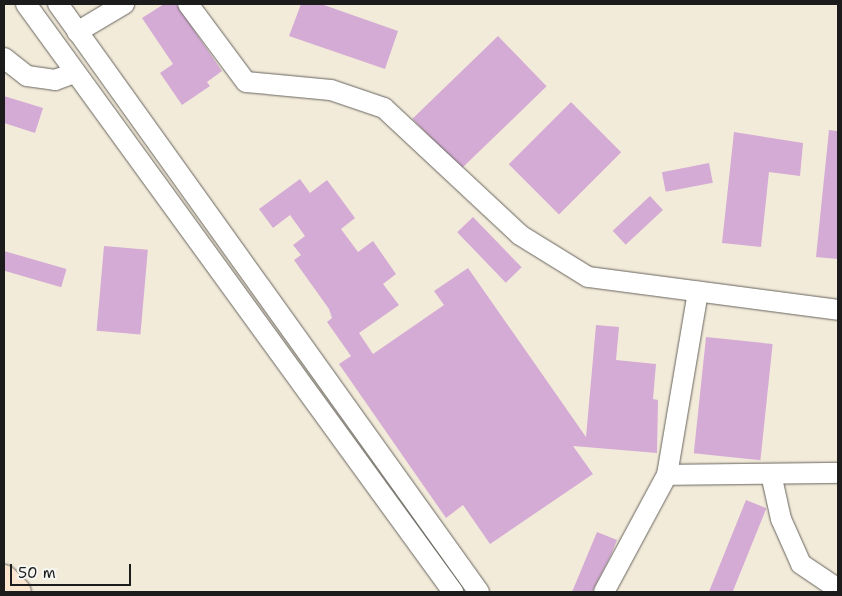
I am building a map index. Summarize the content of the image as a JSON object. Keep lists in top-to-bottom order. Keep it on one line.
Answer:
{"scale_bar":"50 m"}
